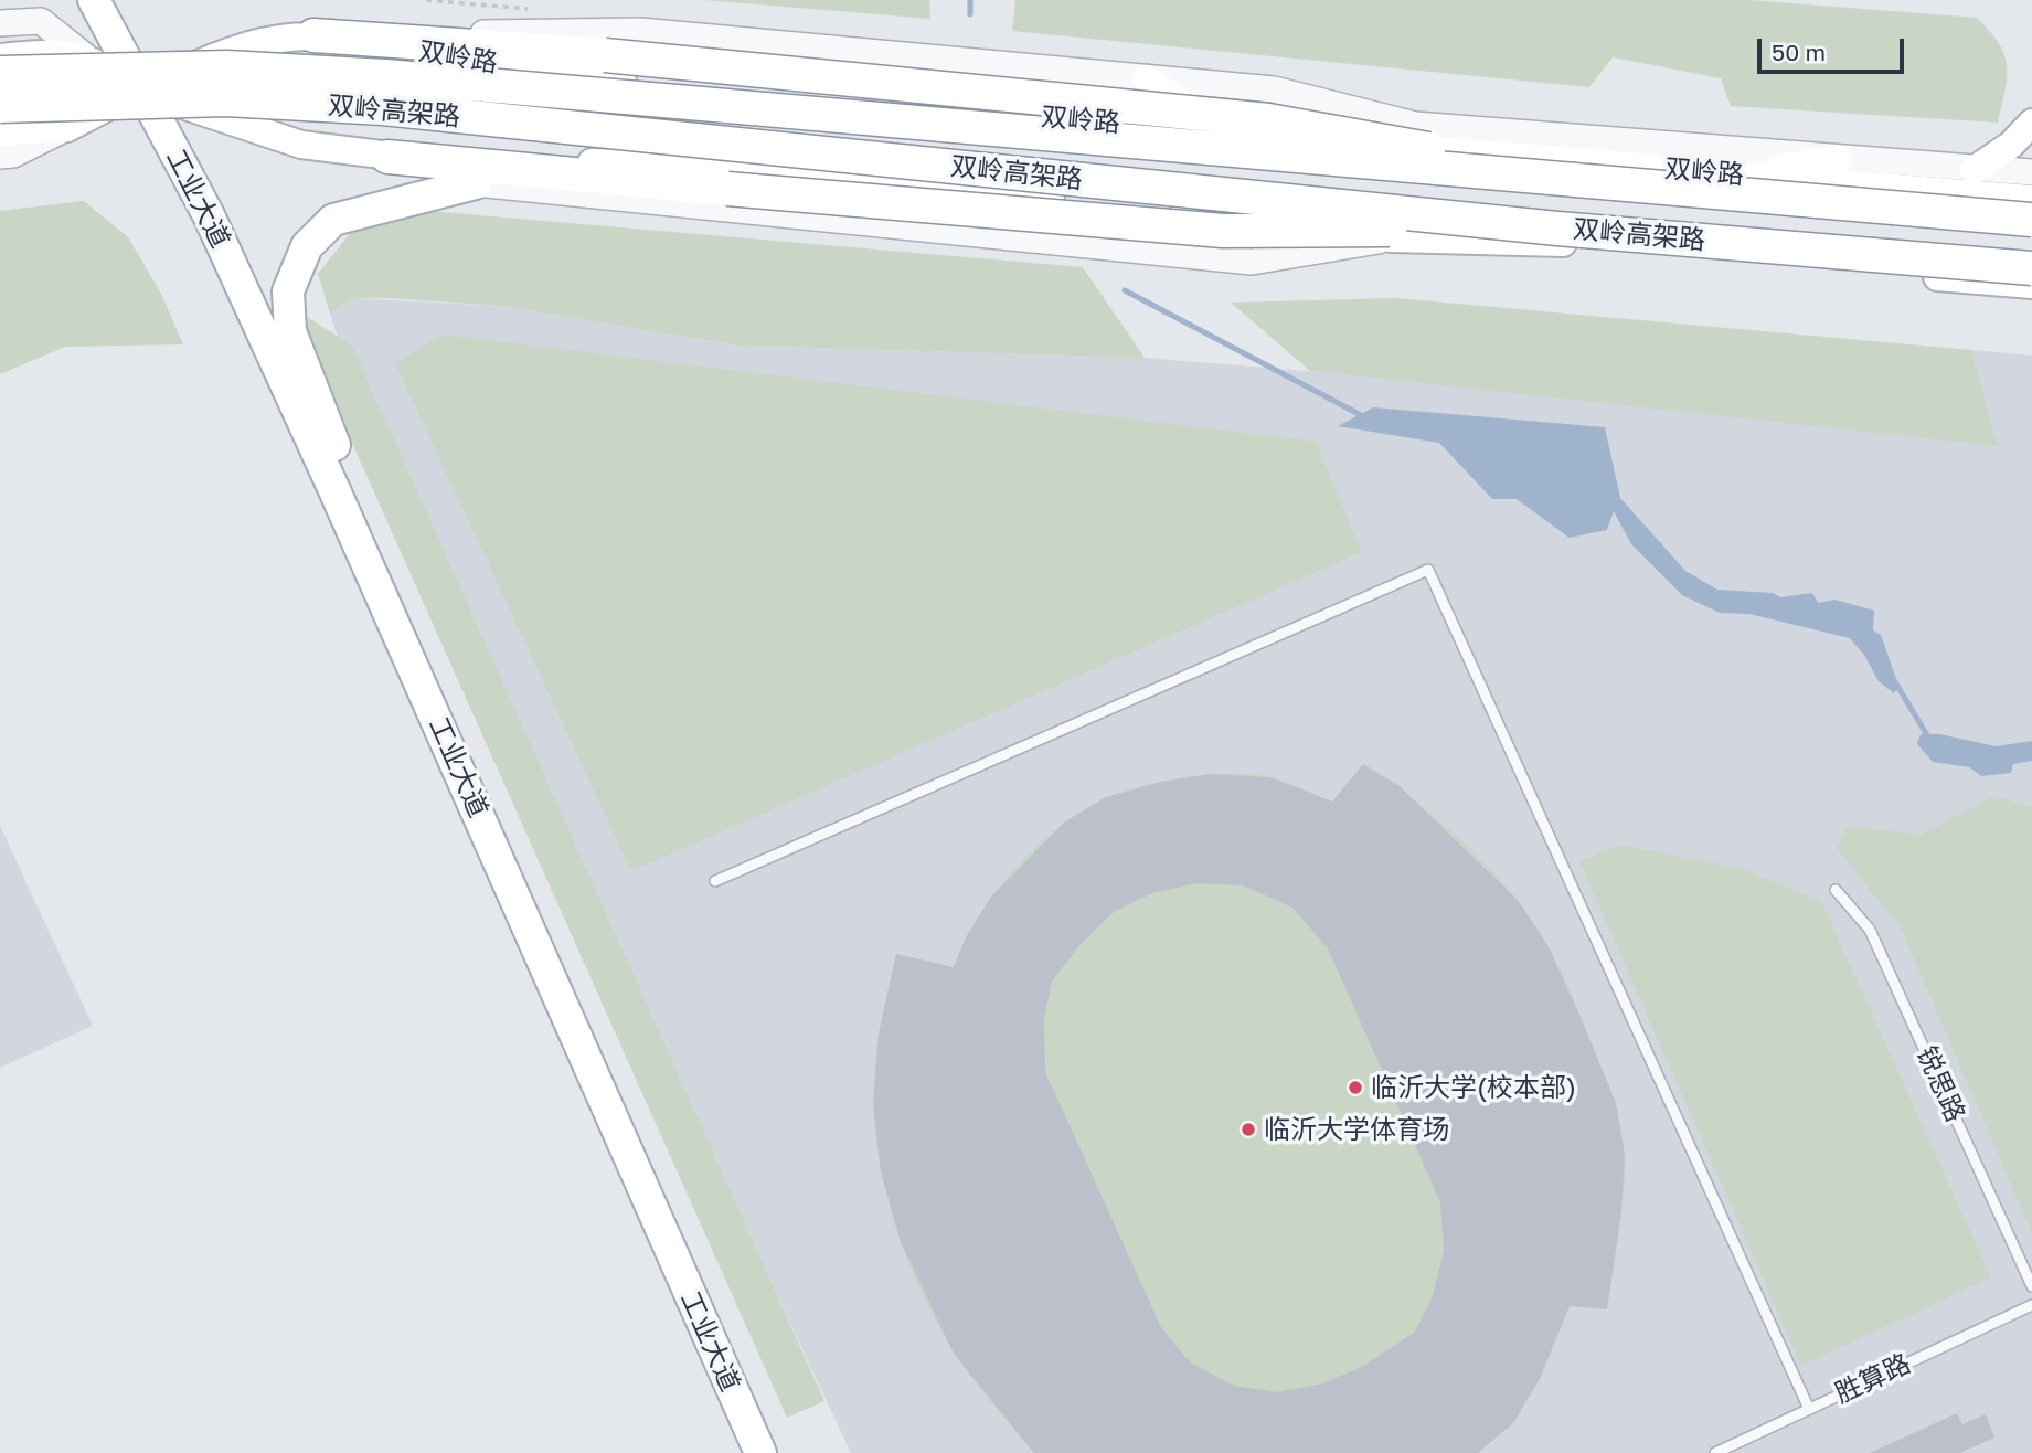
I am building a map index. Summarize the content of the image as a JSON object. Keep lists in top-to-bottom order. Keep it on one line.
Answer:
{"streets":{"highway":["双岭高架路"],"main road":["双岭路","工业大道"],"lane":["锐思路","胜算路"]},"crossings":[["双岭路","工业大道"]],"places":["临沂大学(校本部)","临沂大学体育场"],"scale_bar":"50 m"}
